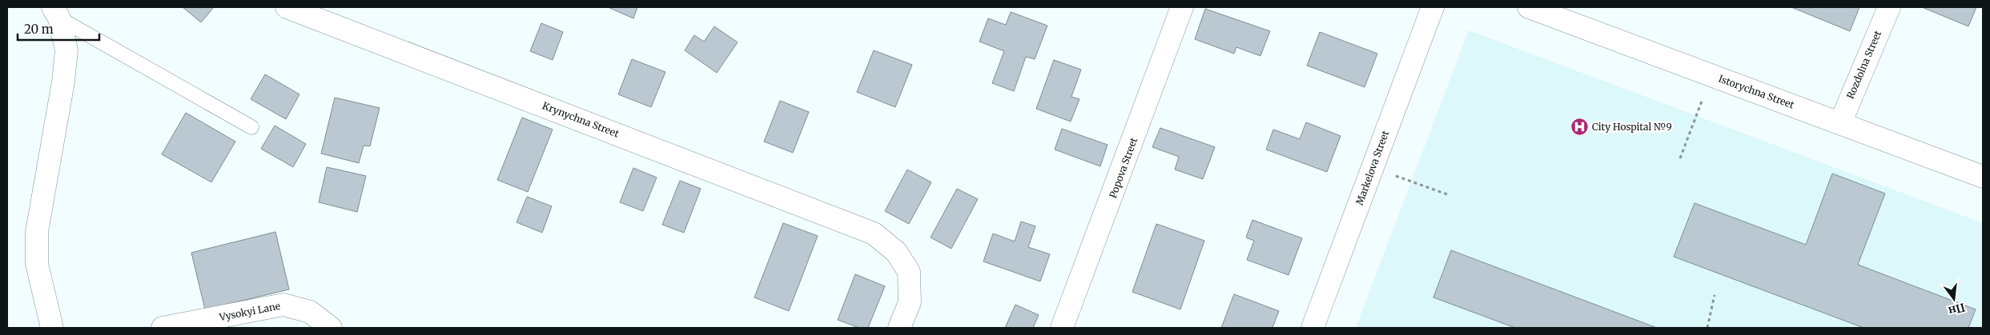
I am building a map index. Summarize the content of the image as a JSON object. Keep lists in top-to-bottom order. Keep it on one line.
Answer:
{"streets":{"street":["Rozdolna Street","Istorychna Street","Krynychna Street","Popova Street","Markelova Street","Vysokyi Lane"]},"crossings":[["Rozdolna Street","Istorychna Street"]],"places":{"hospital":["City Hospital №9"]},"scale_bar":"20 m","north":"bottom"}
